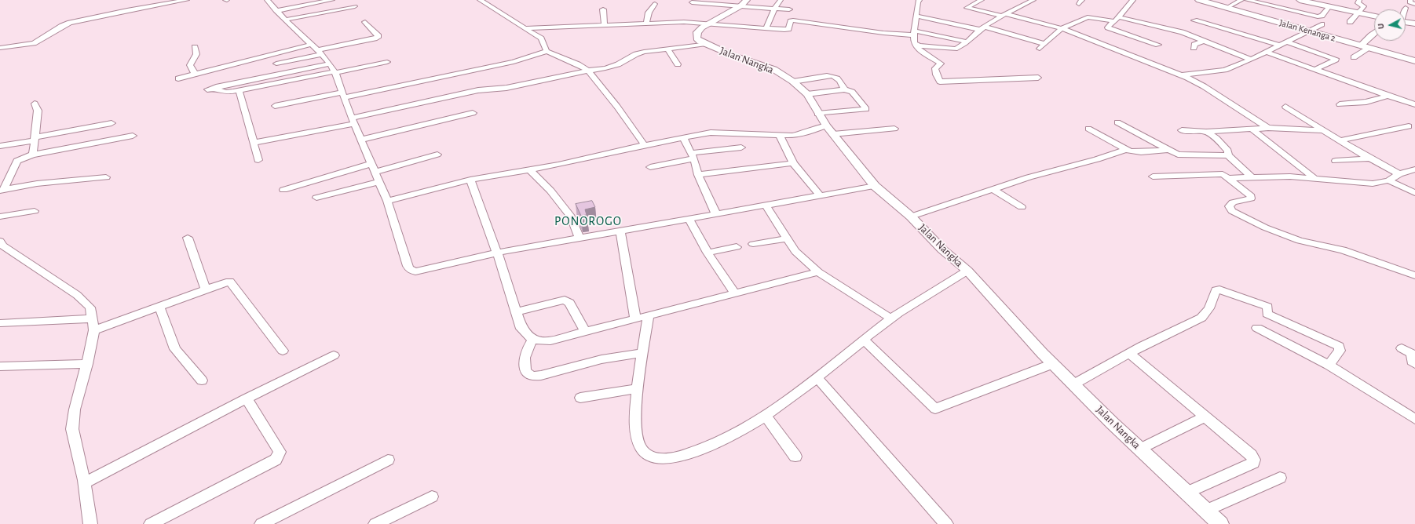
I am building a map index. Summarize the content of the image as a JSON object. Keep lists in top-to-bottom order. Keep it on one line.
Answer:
{"streets":{"main road":["Jalan Kenanga 2"],"street":["Jalan Nangka"]},"districts":["PONOROGO"],"north":"left"}
